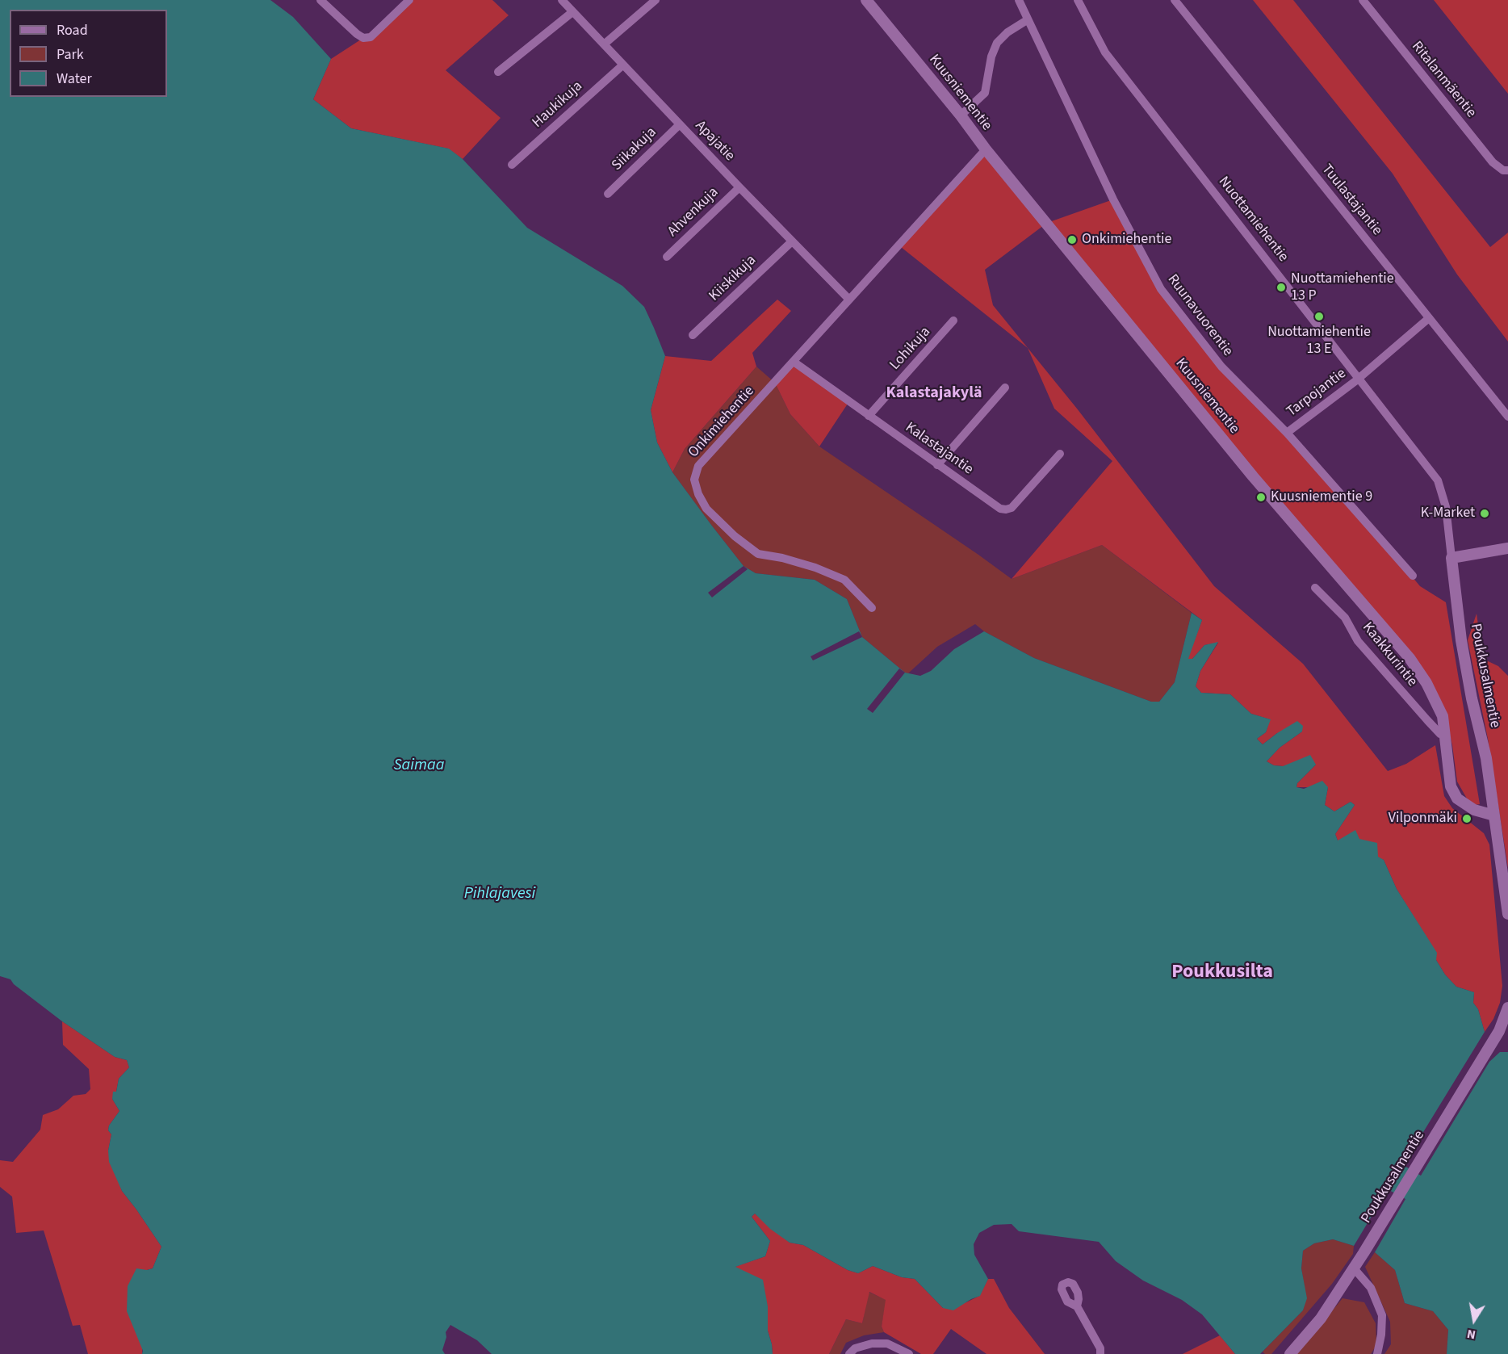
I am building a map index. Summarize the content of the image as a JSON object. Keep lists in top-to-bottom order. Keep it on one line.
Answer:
{"streets":{"street":["Ritalanmäentie","Kuusniementie","Haukikuja","Apajatie","Siikakuja","Tuulastajantie","Ahvenkuja","Nuottamiehentie","Kiiskikuja","Ruunavuorentie","Lohikuja","Tarpojantie","Onkimiehentie","Kalastajantie","Kaakkurintie","Poukkusalmentie"]},"crossings":[["Kuusniementie","Onkimiehentie"],["Kuusniementie","Kaakkurintie"],["Kuusniementie","Poukkusalmentie"],["Haukikuja","Apajatie"],["Apajatie","Siikakuja"],["Apajatie","Ahvenkuja"],["Apajatie","Kiiskikuja"],["Apajatie","Onkimiehentie"],["Tuulastajantie","Tarpojantie"],["Nuottamiehentie","Tarpojantie"],["Nuottamiehentie","Poukkusalmentie"],["Ruunavuorentie","Tarpojantie"],["Lohikuja","Kalastajantie"],["Onkimiehentie","Kalastajantie"]],"districts":["Kalastajakylä","Poukkusilta"],"water":["Saimaa","Pihlajavesi"],"places":["Onkimiehentie","Nuottamiehentie 13 P","Nuottamiehentie 13 E","Kuusniementie 9","K-Market","Vilponmäki"],"legend":["Road","Park","Water"],"north":"bottom"}
